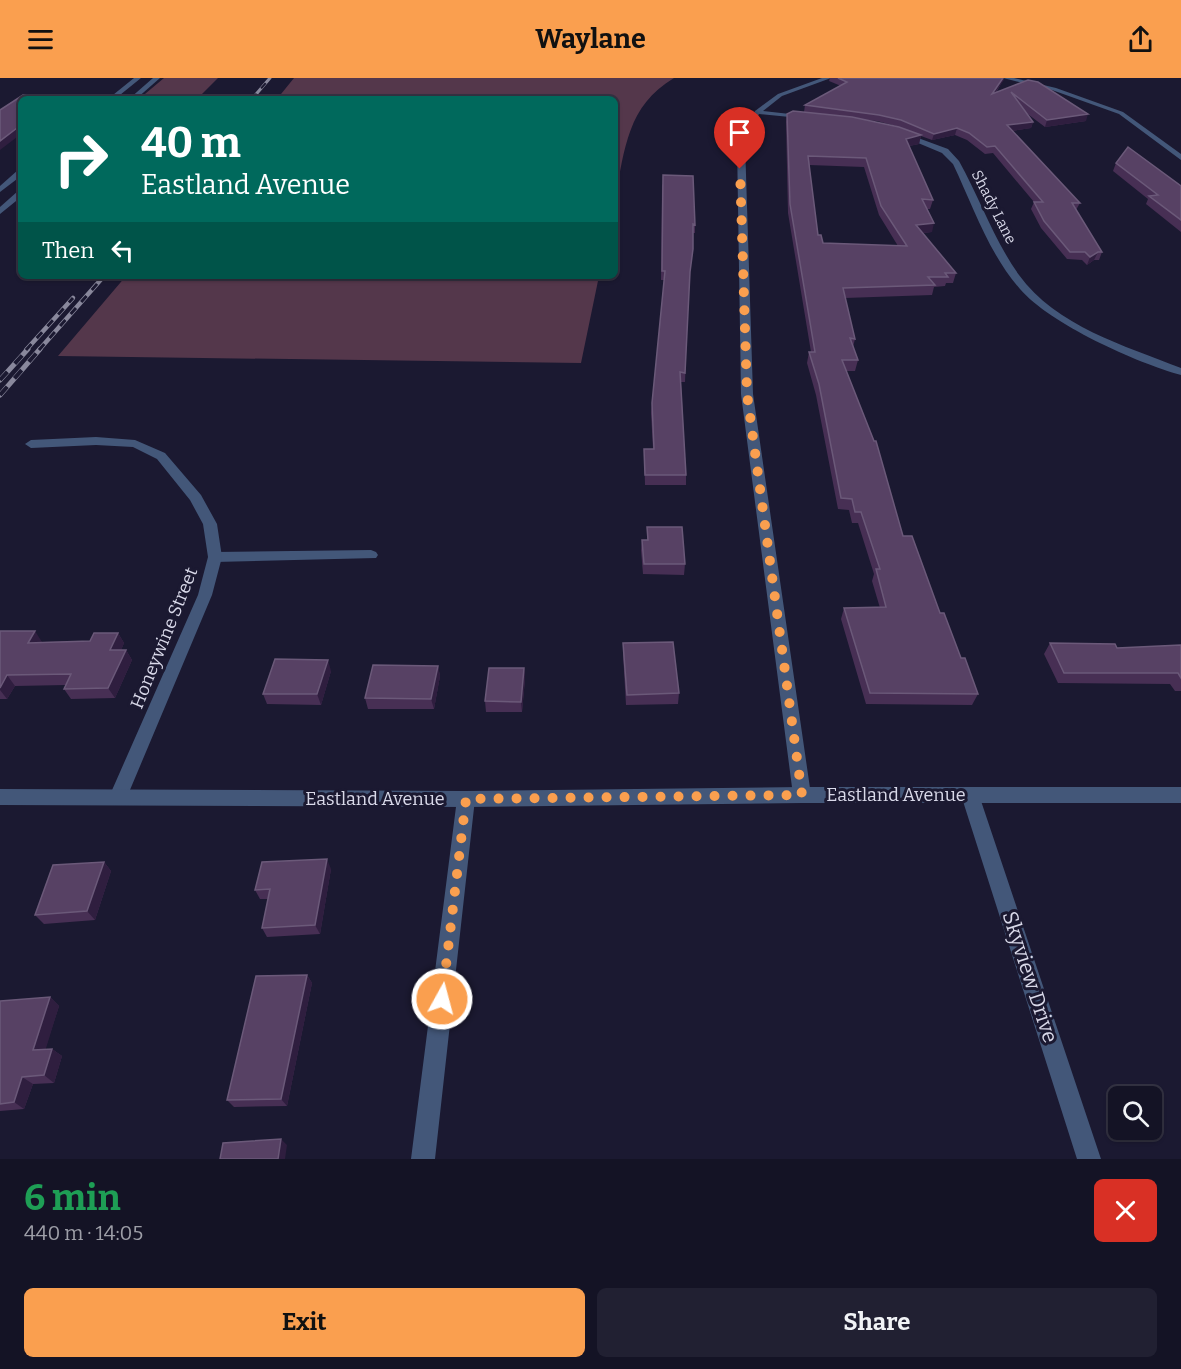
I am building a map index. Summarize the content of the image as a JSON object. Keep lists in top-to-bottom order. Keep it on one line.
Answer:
{"streets":{"street":["Shady Lane","Honeywine Street","Eastland Avenue","Skyview Drive"]},"crossings":[["Honeywine Street","Eastland Avenue"],["Eastland Avenue","Skyview Drive"]],"page":{"header":"Waylane","turn":["40 m","Eastland Avenue"],"then":"Then","heading":["6 min","440 m · 14:05"],"buttons":["Exit","Share"]}}
